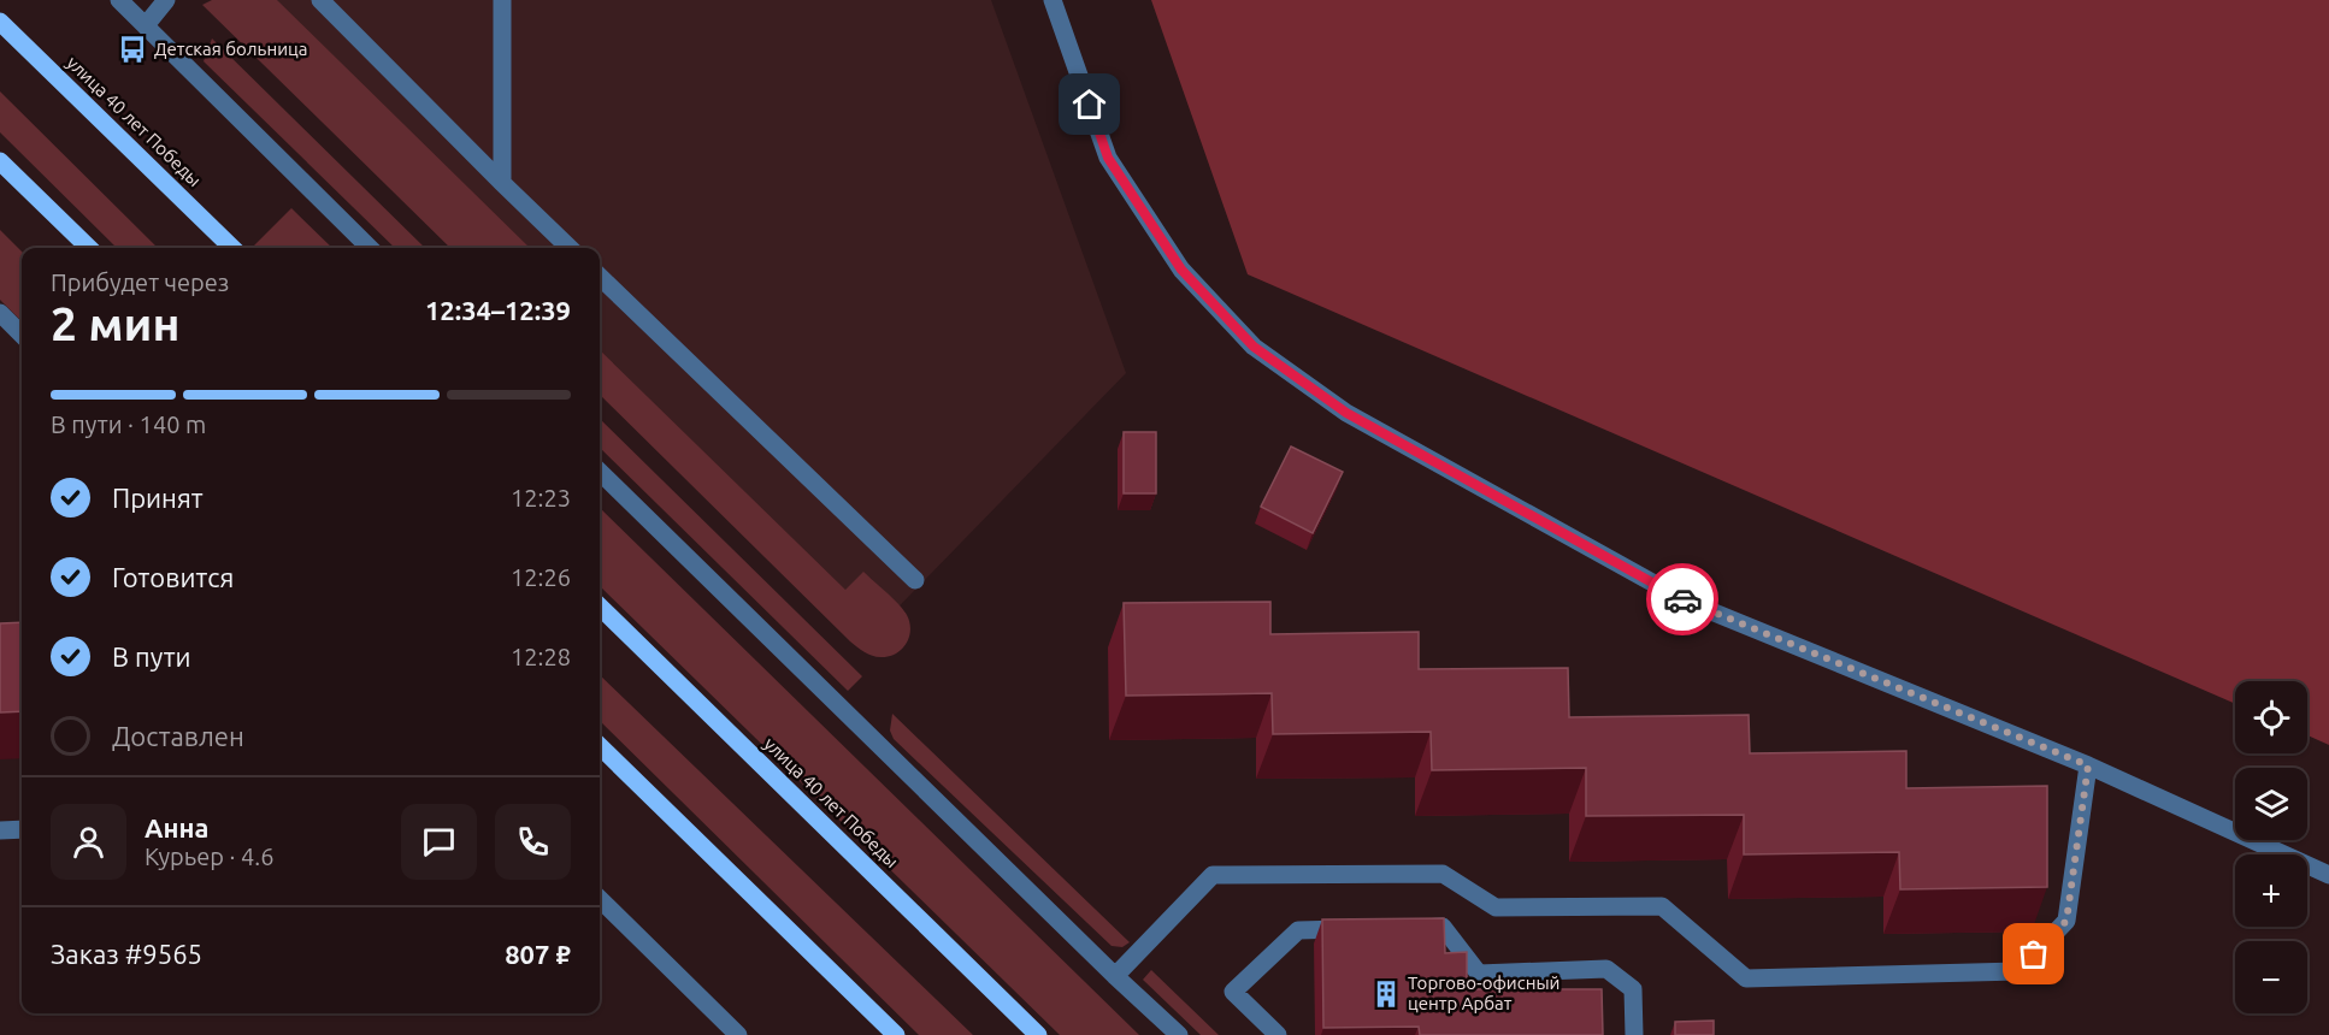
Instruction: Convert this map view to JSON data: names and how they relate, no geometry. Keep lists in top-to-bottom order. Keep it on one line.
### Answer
{"streets":{"main road":["улица 40 лет Победы"]},"places":{"bus stop":["Детская больница"],"building":["Торгово-офисный центр Арбат"]},"page":{"heading":["2 мин","Прибудет через","12:34–12:39"],"panel":["Анна","Курьер · 4.6","Заказ #9565","807 ₽"],"bar":"В пути · 140 m","list":[["Принят","12:23"],["Готовится","12:26"],["В пути","12:28"],"Доставлен"],"map_buttons":["+","−"]}}
